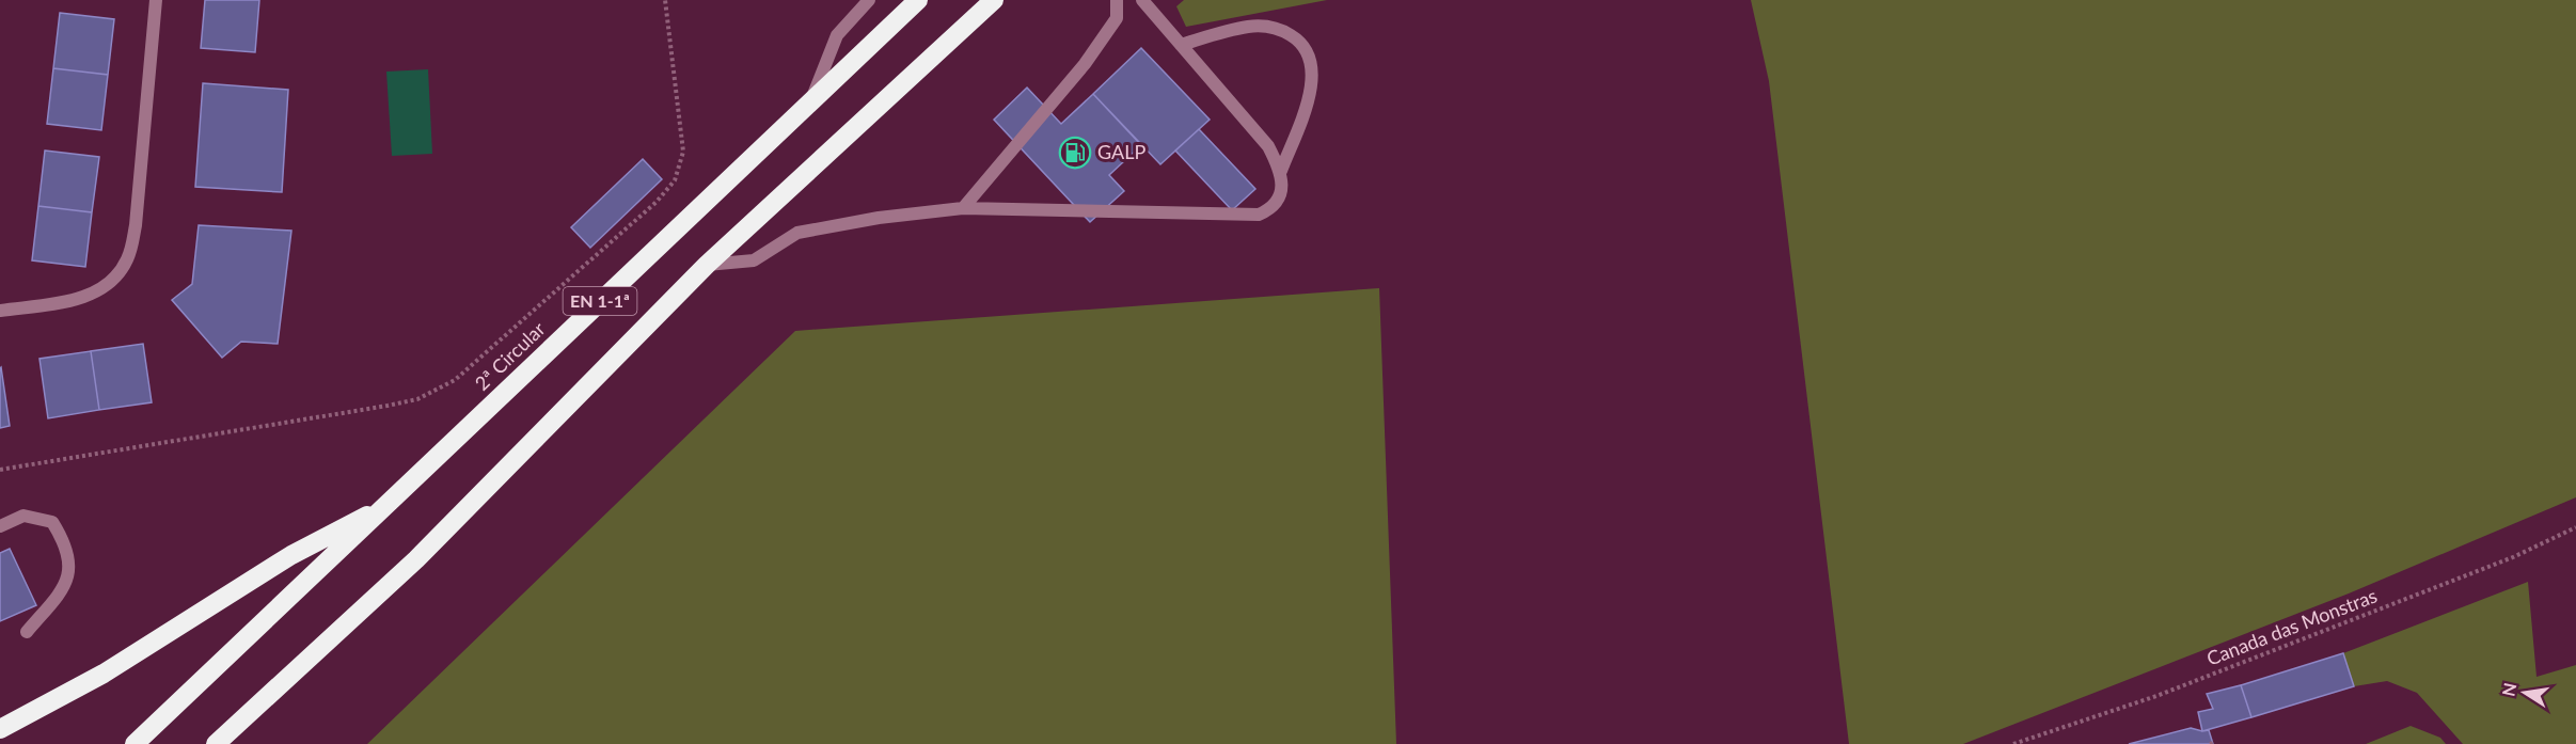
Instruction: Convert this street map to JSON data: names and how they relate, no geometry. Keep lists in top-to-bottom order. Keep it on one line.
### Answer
{"streets":{"highway":["EN 1-1ª","2ª Circular"],"path":["Canada das Monstras"]},"places":{"fuel station":["GALP"]},"north":"left"}
